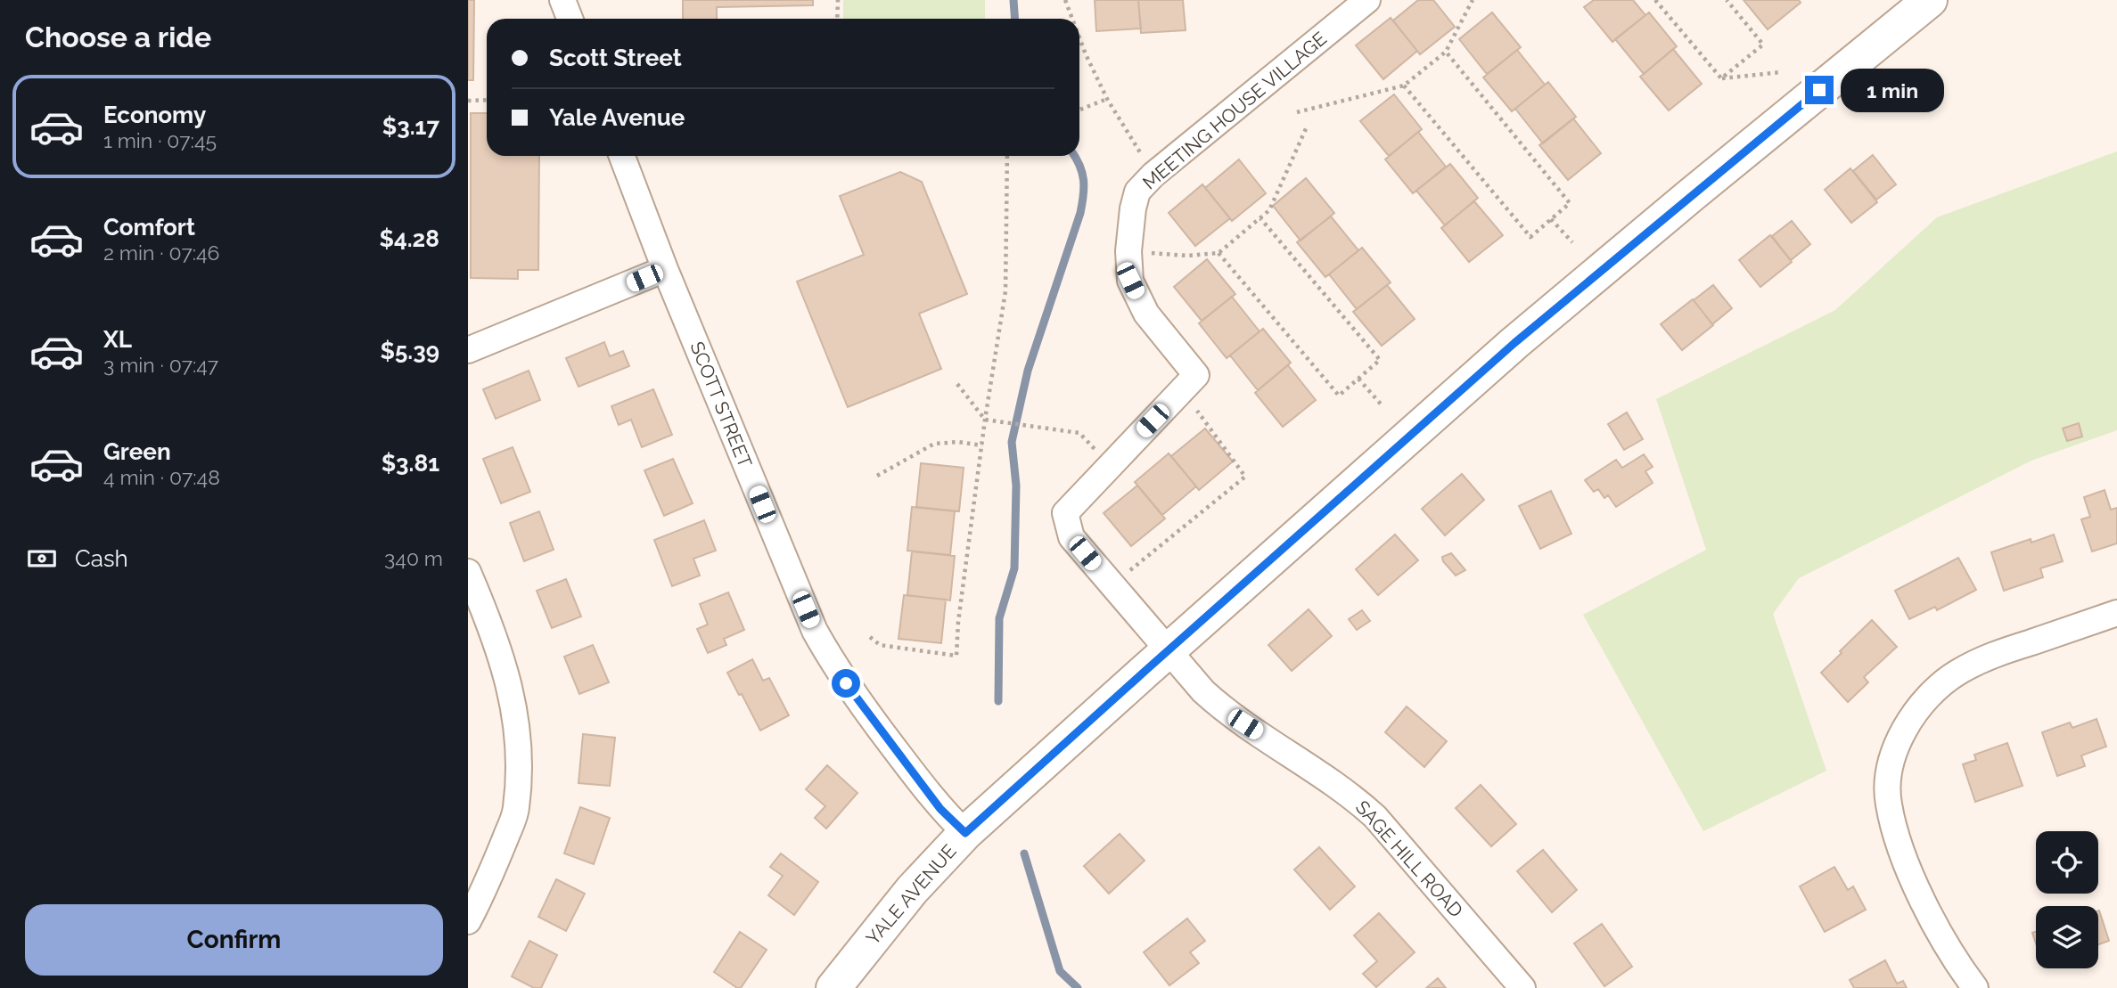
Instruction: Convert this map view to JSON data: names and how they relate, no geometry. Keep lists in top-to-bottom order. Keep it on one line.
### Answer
{"streets":{"main road":["YALE AVENUE"],"street":["MEETING HOUSE VILLAGE","SCOTT STREET","SAGE HILL ROAD"]},"crossings":[["MEETING HOUSE VILLAGE","SAGE HILL ROAD"],["MEETING HOUSE VILLAGE","YALE AVENUE"],["SCOTT STREET","YALE AVENUE"],["SAGE HILL ROAD","YALE AVENUE"]],"page":{"heading":"Choose a ride","banner":["Scott Street","Yale Avenue"],"bubble":"1 min","list":[{"name":"Economy","note":"1 min · 07:45","value":"$3.17"},{"name":"Comfort","note":"2 min · 07:46","value":"$4.28"},{"name":"XL","note":"3 min · 07:47","value":"$5.39"},{"name":"Green","note":"4 min · 07:48","value":"$3.81"}],"pay":["Cash","340 m"],"buttons":"Confirm"}}
